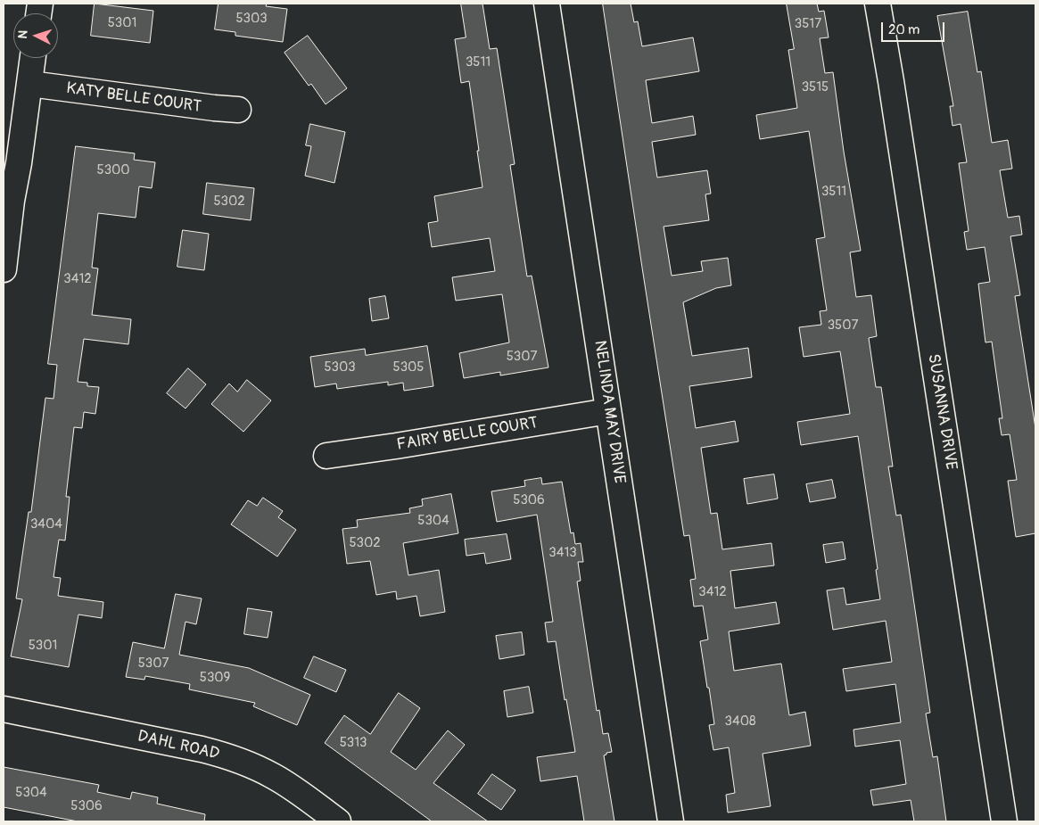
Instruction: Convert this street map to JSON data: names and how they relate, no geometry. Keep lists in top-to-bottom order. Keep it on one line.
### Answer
{"streets":{"street":["KATY BELLE COURT","NELINDA MAY DRIVE","SUSANNA DRIVE","FAIRY BELLE COURT","DAHL ROAD"]},"crossings":[["NELINDA MAY DRIVE","FAIRY BELLE COURT"]],"house_numbers":["5303","5301","3517","3511","3515","5300","3511","5302","3412","3507","5307","5303","5305","5306","5304","3404","5302","3413","3412","5301","5307","5309","3408","5313","5304","5306"],"scale_bar":"20 m","north":"left"}
